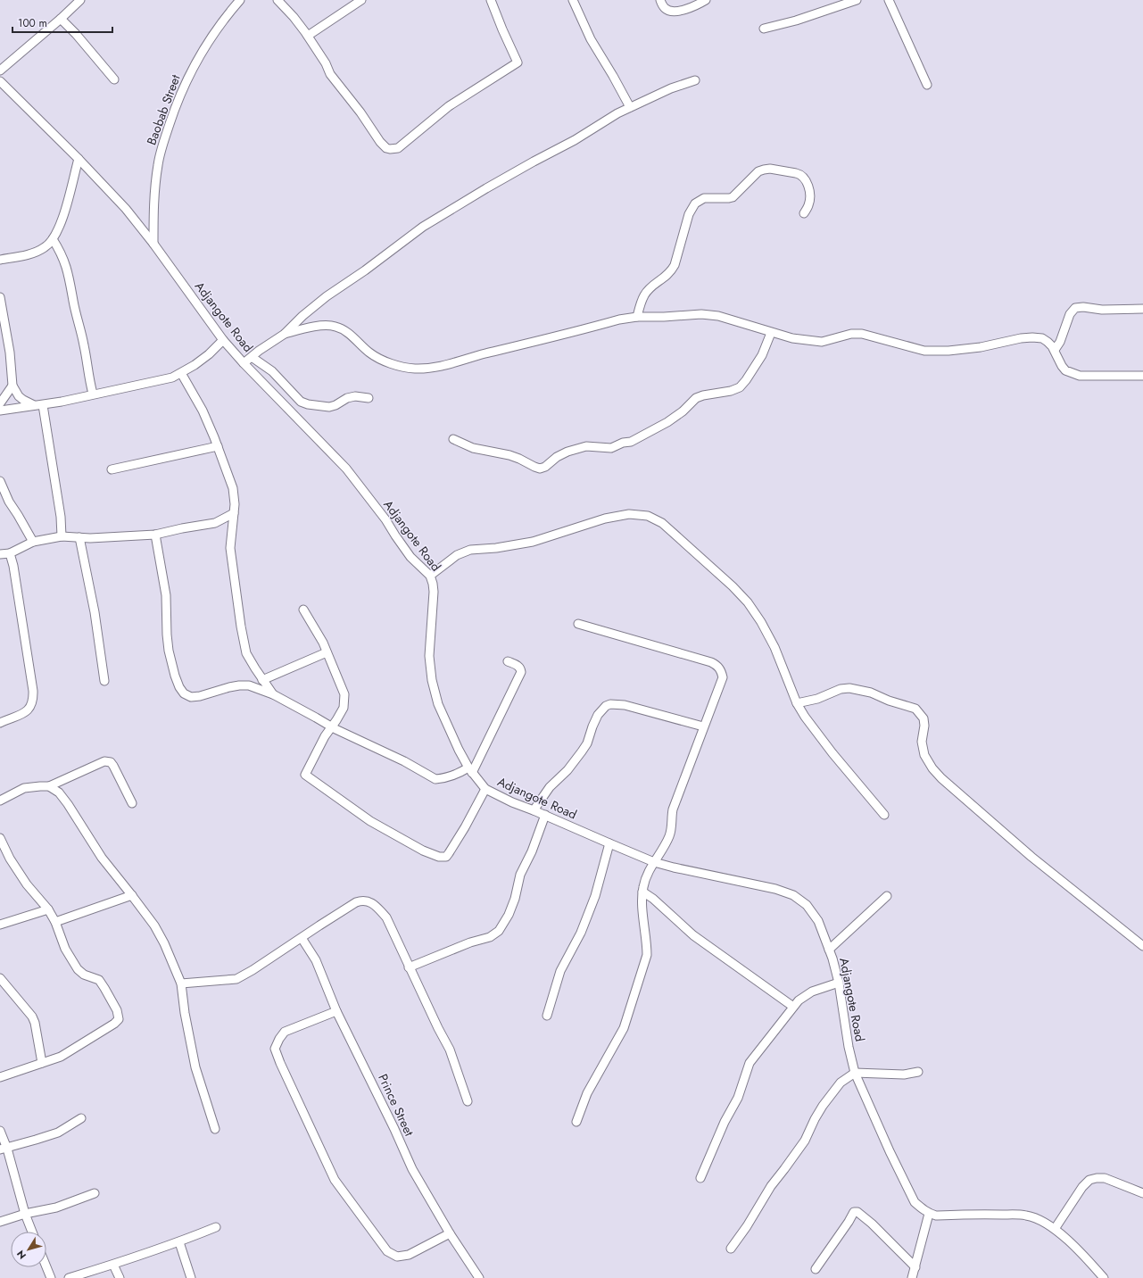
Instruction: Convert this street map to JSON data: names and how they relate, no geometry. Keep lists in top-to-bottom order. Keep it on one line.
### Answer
{"streets":{"street":["Baobab Street","Adjangote Road","Prince Street"]},"crossings":[["Baobab Street","Adjangote Road"]],"scale_bar":"100 m","north":"bottom left"}
